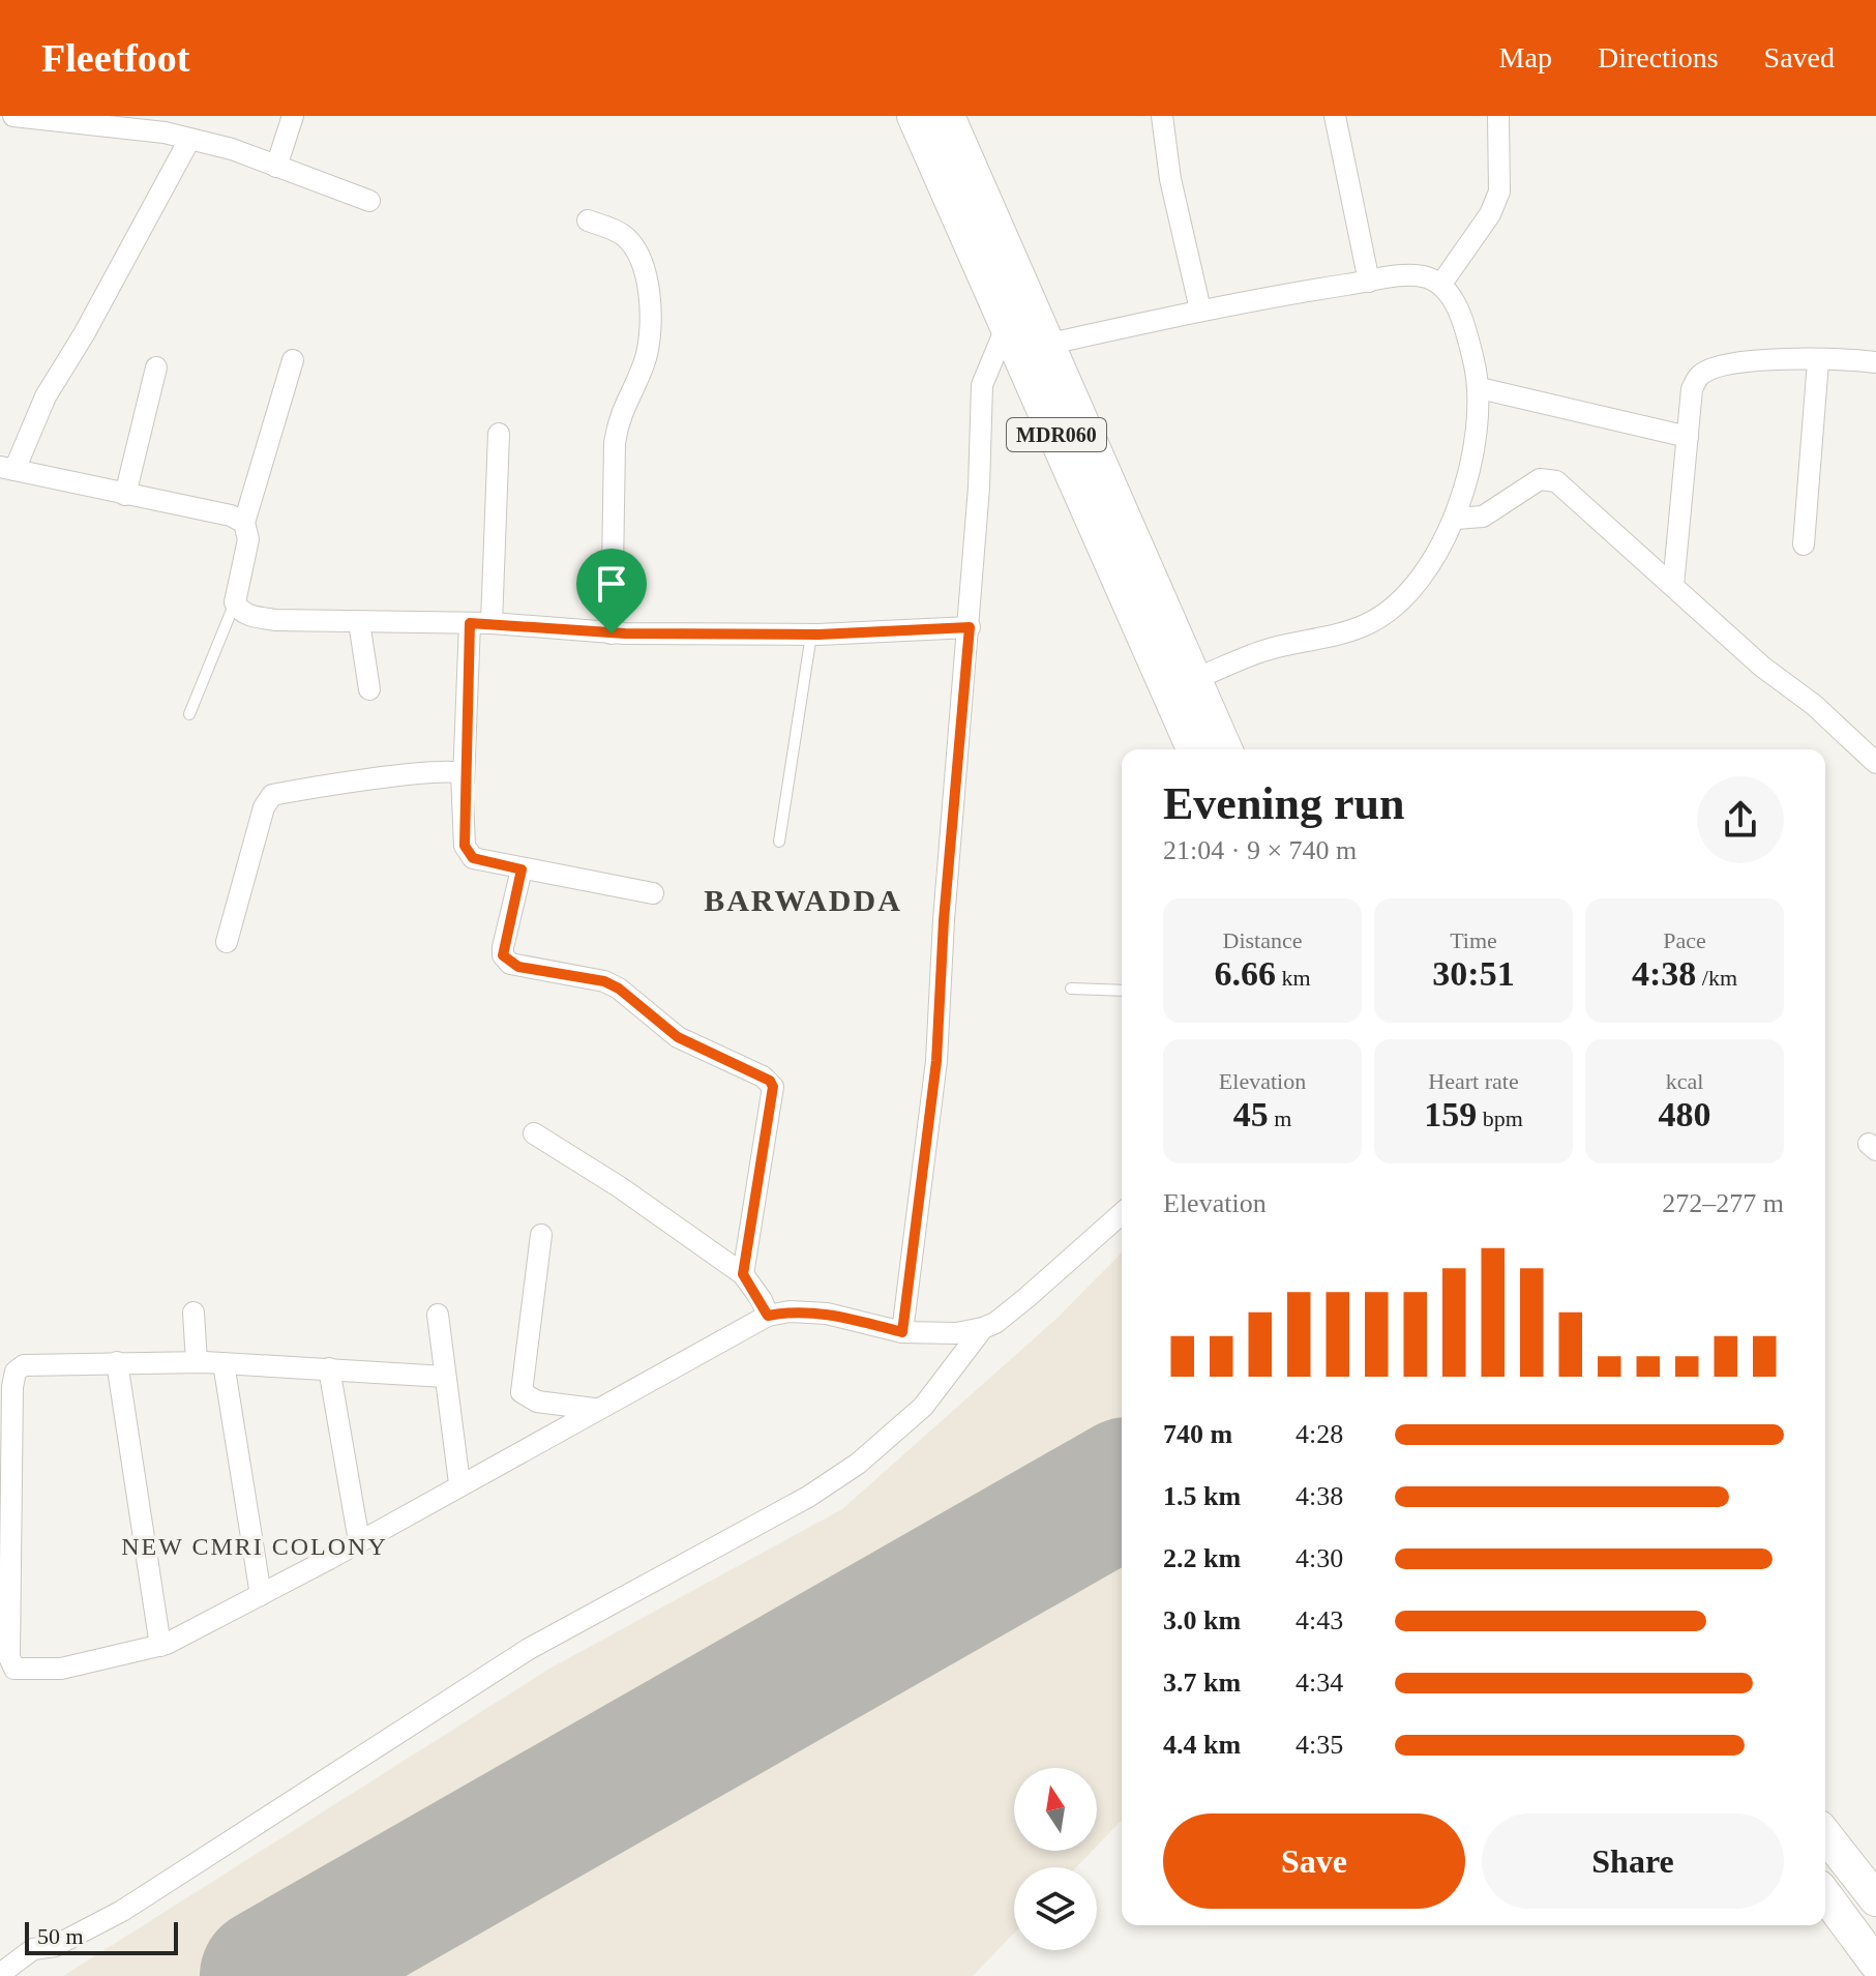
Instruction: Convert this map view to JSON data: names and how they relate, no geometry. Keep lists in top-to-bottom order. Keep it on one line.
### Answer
{"streets":{"main road":["MDR060"]},"districts":["BARWADDA","NEW CMRI COLONY"],"scale_bar":"50 m","north":"top","page":{"header":"Fleetfoot","nav":["Map","Directions","Saved"],"heading":["Evening run","21:04 · 9 × 740 m"],"stats":[["Distance","6.66 km"],["Time","30:51"],["Pace","4:38 /km"],["Elevation","45 m"],["Heart rate","159 bpm"],["kcal","480"]],"chart":["Elevation","272–277 m"],"list":[{"name":"740 m","note":"4:28"},{"name":"1.5 km","note":"4:38"},{"name":"2.2 km","note":"4:30"},{"name":"3.0 km","note":"4:43"},{"name":"3.7 km","note":"4:34"},{"name":"4.4 km","note":"4:35"}],"buttons":["Save","Share"],"scale":"50 m"}}
